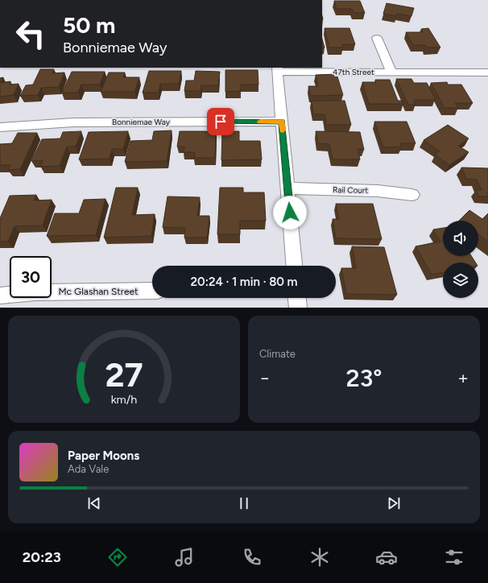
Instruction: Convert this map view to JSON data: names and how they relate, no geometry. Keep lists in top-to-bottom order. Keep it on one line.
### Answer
{"streets":{"street":["47th Street","Bonniemae Way","Rail Court","Mc Glashan Street"]},"page":{"turn":["50 m","Bonniemae Way"],"limit":"30","trip":"20:24 · 1 min · 80 m","tile":"Climate","heat":["−","23°","+"],"song":["Paper Moons","Ada Vale"],"tabs":"20:23","gauge":["27","km/h"]}}
